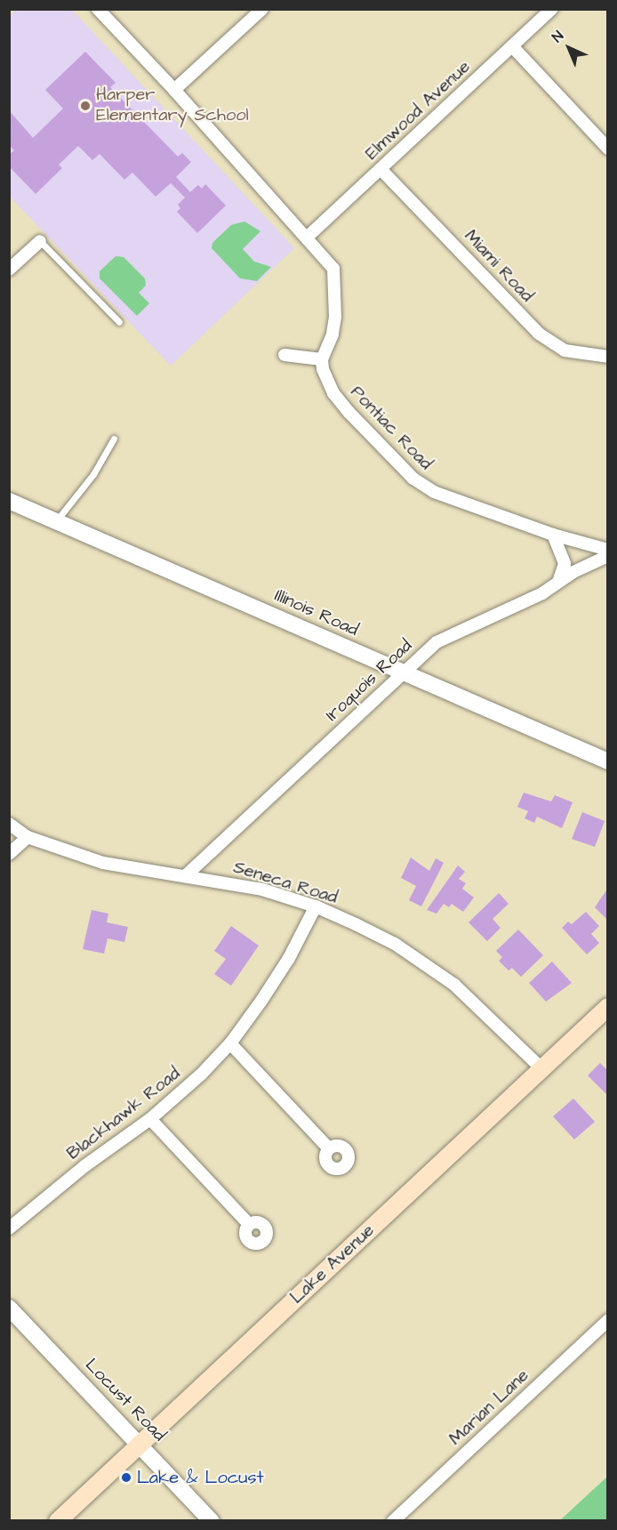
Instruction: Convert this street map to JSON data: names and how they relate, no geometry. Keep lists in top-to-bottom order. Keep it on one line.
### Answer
{"streets":{"main road":["Lake Avenue"],"street":["Elmwood Avenue","Miami Road","Pontiac Road","Illinois Road","Iroquois Road","Seneca Road","Blackhawk Road","Locust Road","Marian Lane"]},"crossings":[["Elmwood Avenue","Miami Road"],["Illinois Road","Iroquois Road"],["Iroquois Road","Seneca Road"],["Seneca Road","Blackhawk Road"],["Seneca Road","Lake Avenue"],["Lake Avenue","Locust Road"]],"places":["Harper Elementary School","Lake & Locust"],"north":"top left"}
